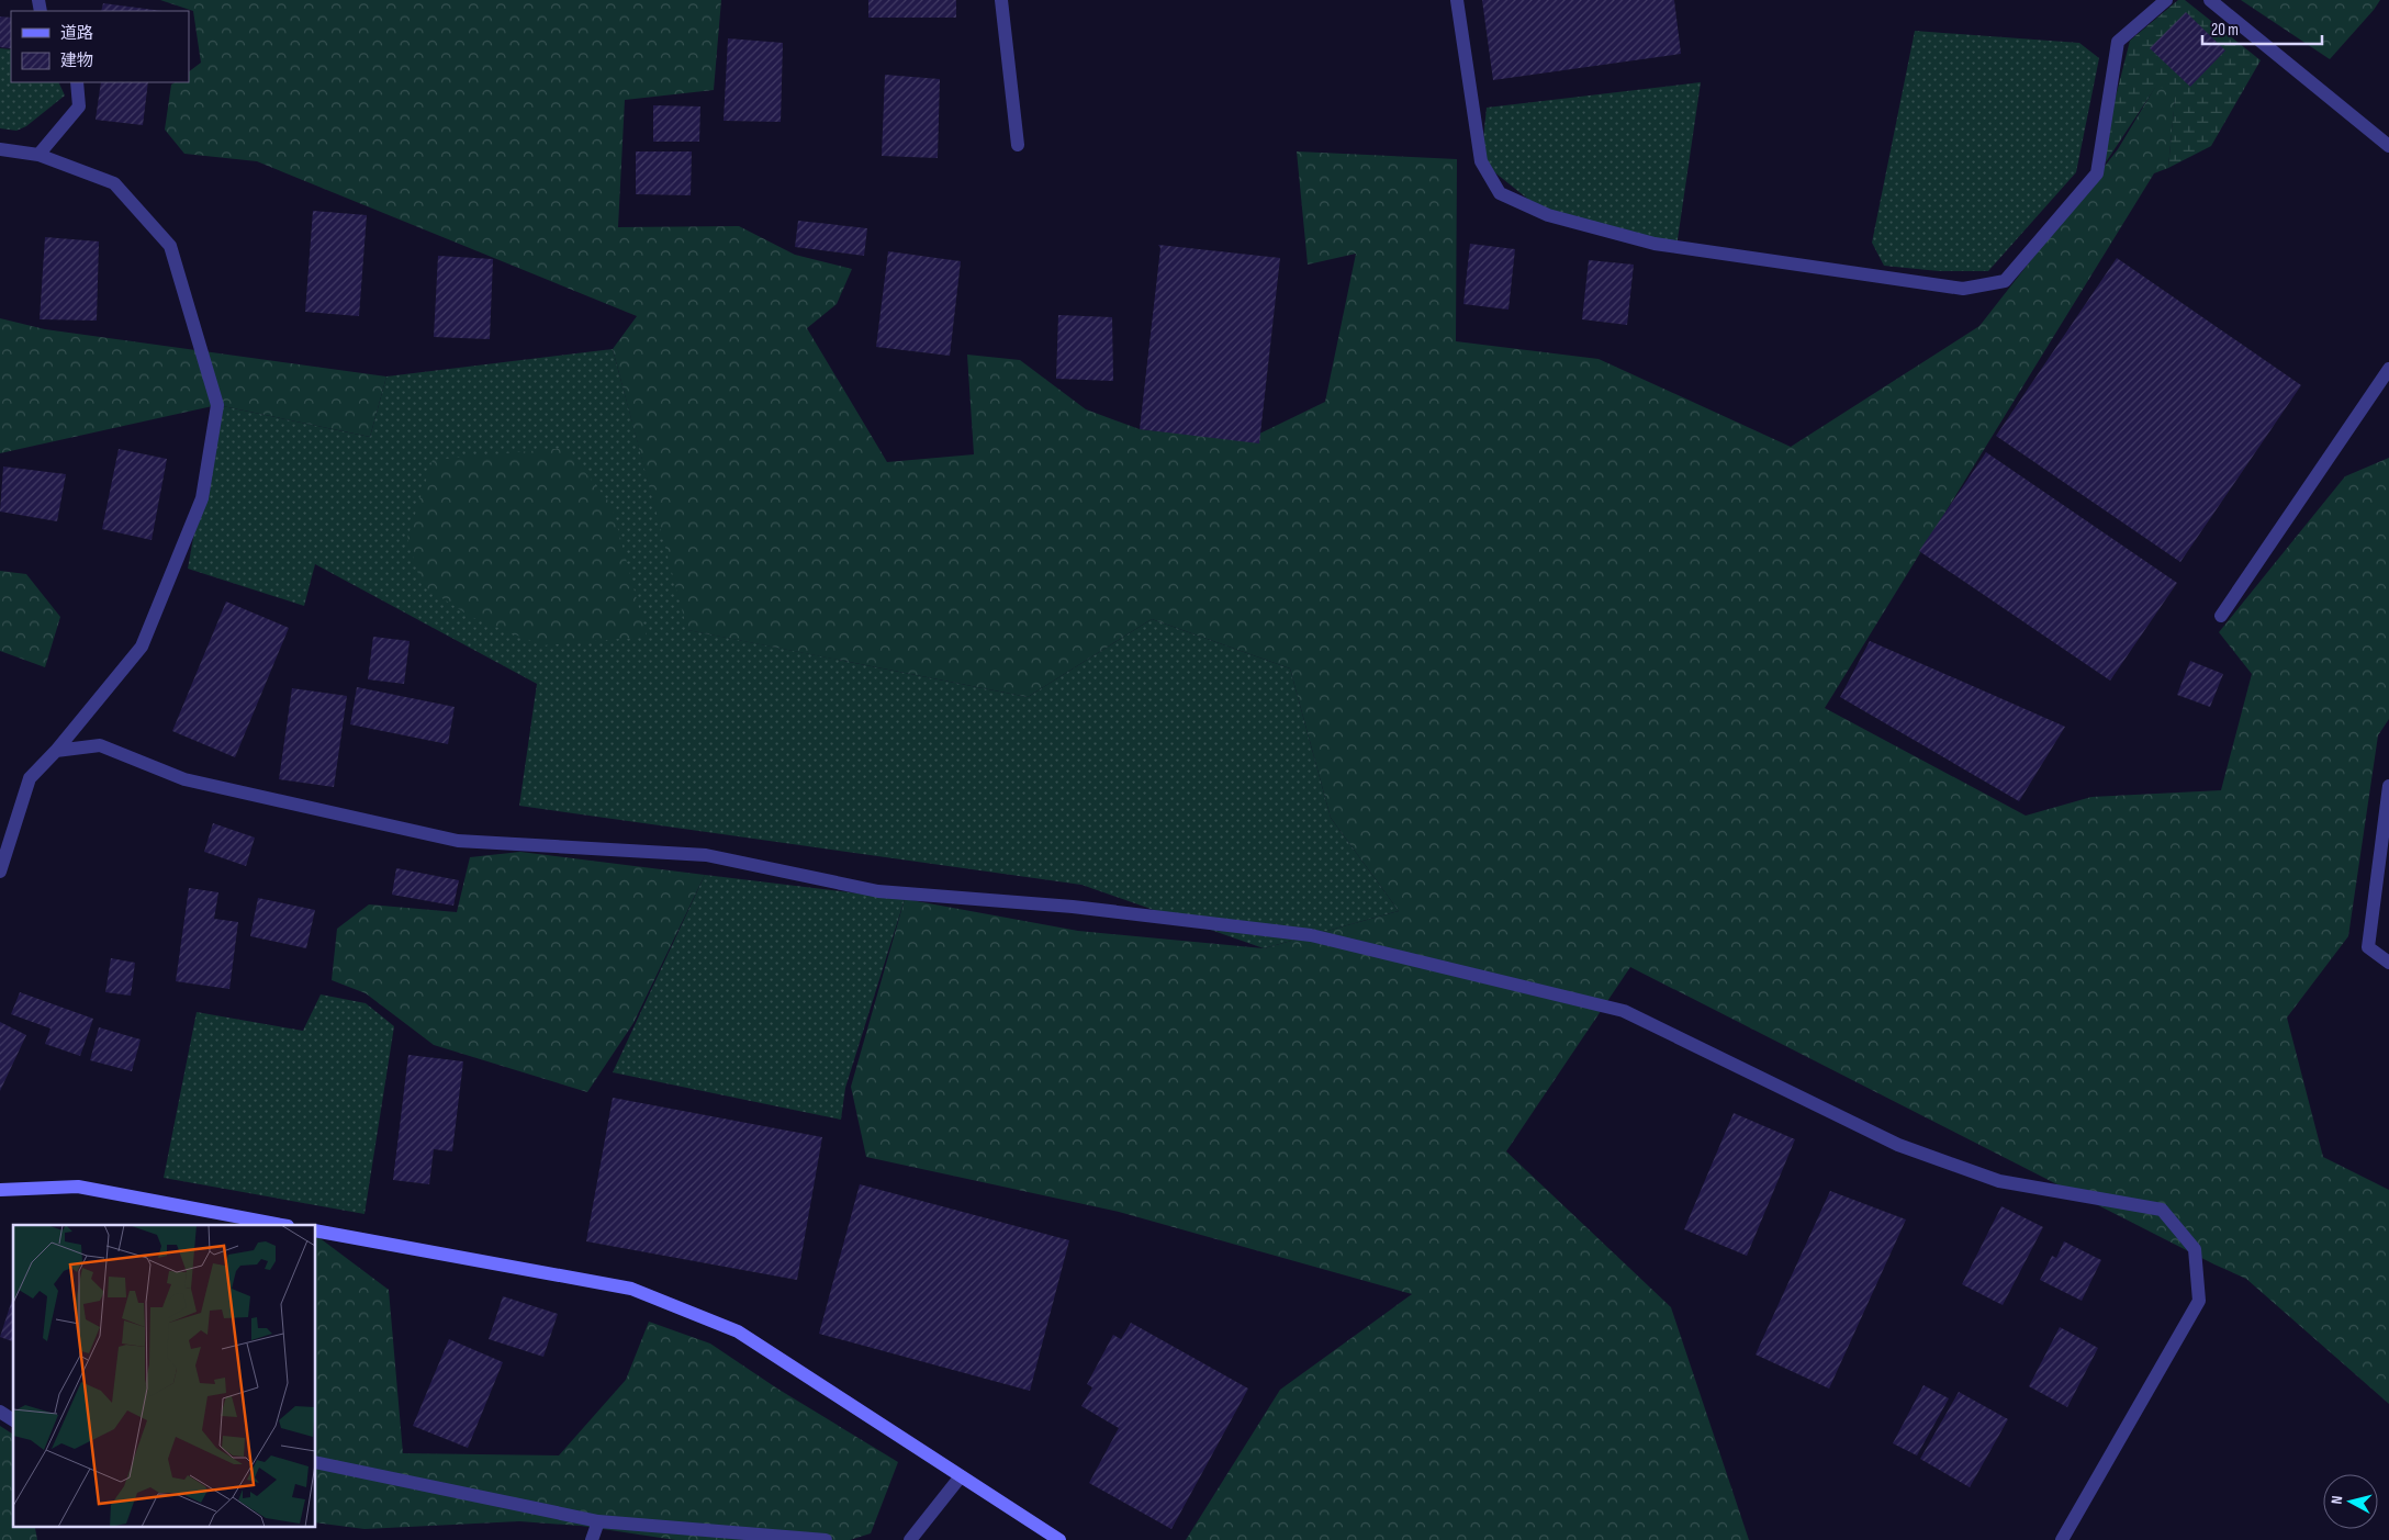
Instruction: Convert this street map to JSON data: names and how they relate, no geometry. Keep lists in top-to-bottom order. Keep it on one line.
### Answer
{"legend":["道路","建物"],"scale_bar":"20 m","north":"left"}
